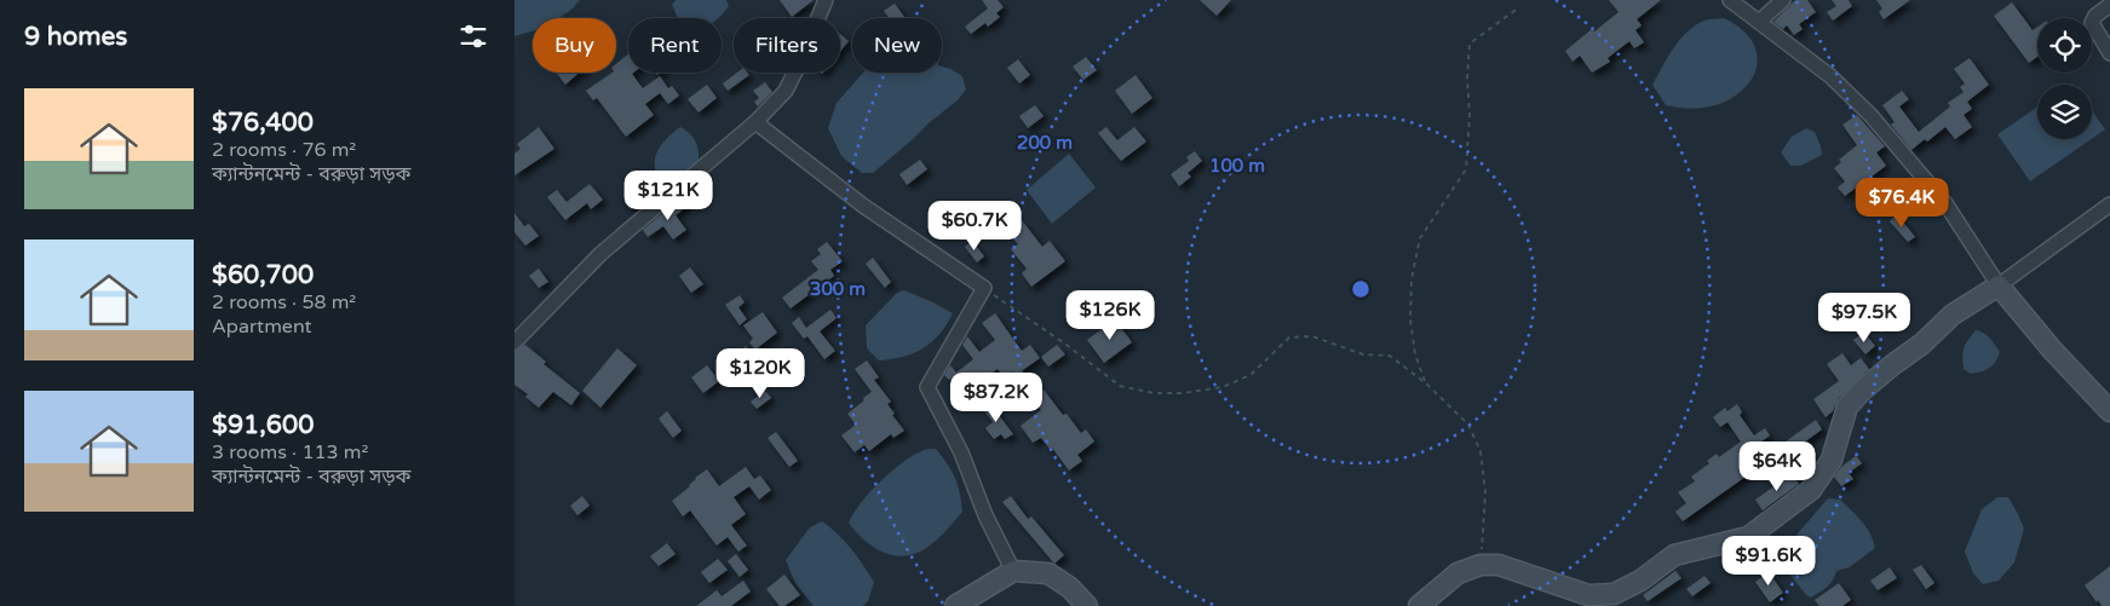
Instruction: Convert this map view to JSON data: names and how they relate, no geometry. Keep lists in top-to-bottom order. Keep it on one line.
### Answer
{"page":{"heading":"9 homes","chip":["Buy","Rent","Filters","New"],"list":[{"name":"$76,400","note":"2 rooms · 76 m² · ক্যান্টনমেন্ট - বরুড়া সড়ক"},{"name":"$60,700","note":"2 rooms · 58 m² · Apartment"},{"name":"$91,600","note":"3 rooms · 113 m² · ক্যান্টনমেন্ট - বরুড়া সড়ক"}],"price":["$121K","$76.4K","$60.7K","$126K","$97.5K","$120K","$87.2K","$64K","$91.6K"]},"rings":["200 m","100 m","300 m"]}
